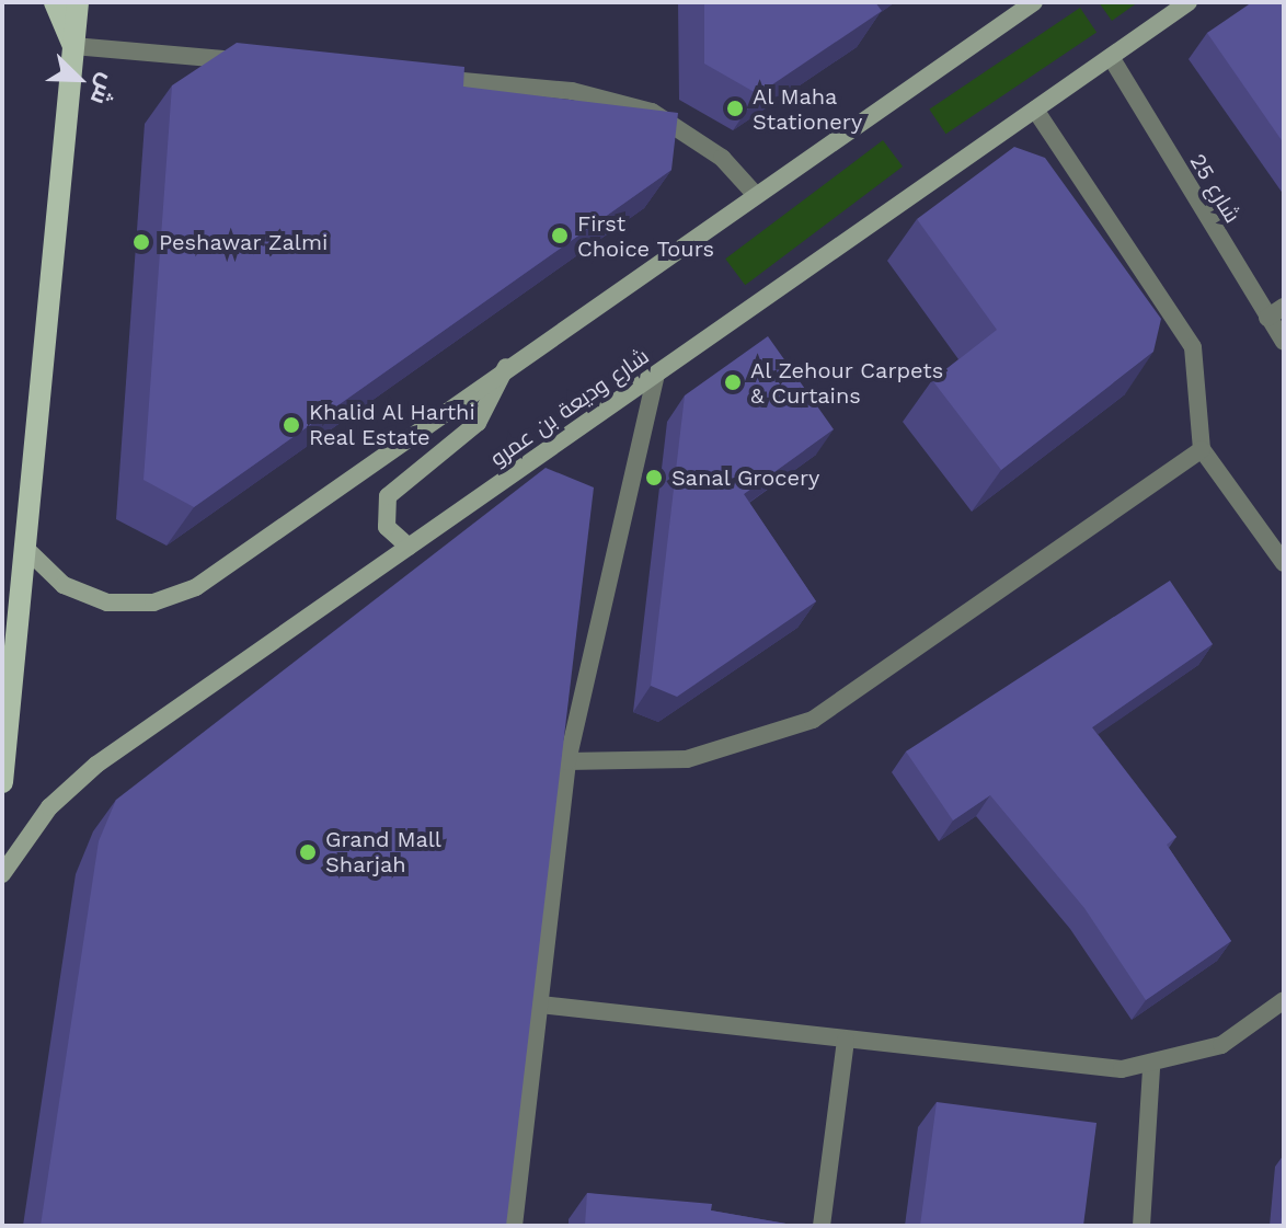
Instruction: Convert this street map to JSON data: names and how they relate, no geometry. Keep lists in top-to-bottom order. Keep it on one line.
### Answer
{"streets":{"street":["شارع 25","شارع وديعة بن عمرو"]},"crossings":[["شارع 25","شارع وديعة بن عمرو"]],"places":["Al Maha Stationery","First Choice Tours","Peshawar Zalmi","Al Zehour Carpets & Curtains","Khalid Al Harthi Real Estate","Sanal Grocery","Grand Mall Sharjah"],"north":"bottom right"}
